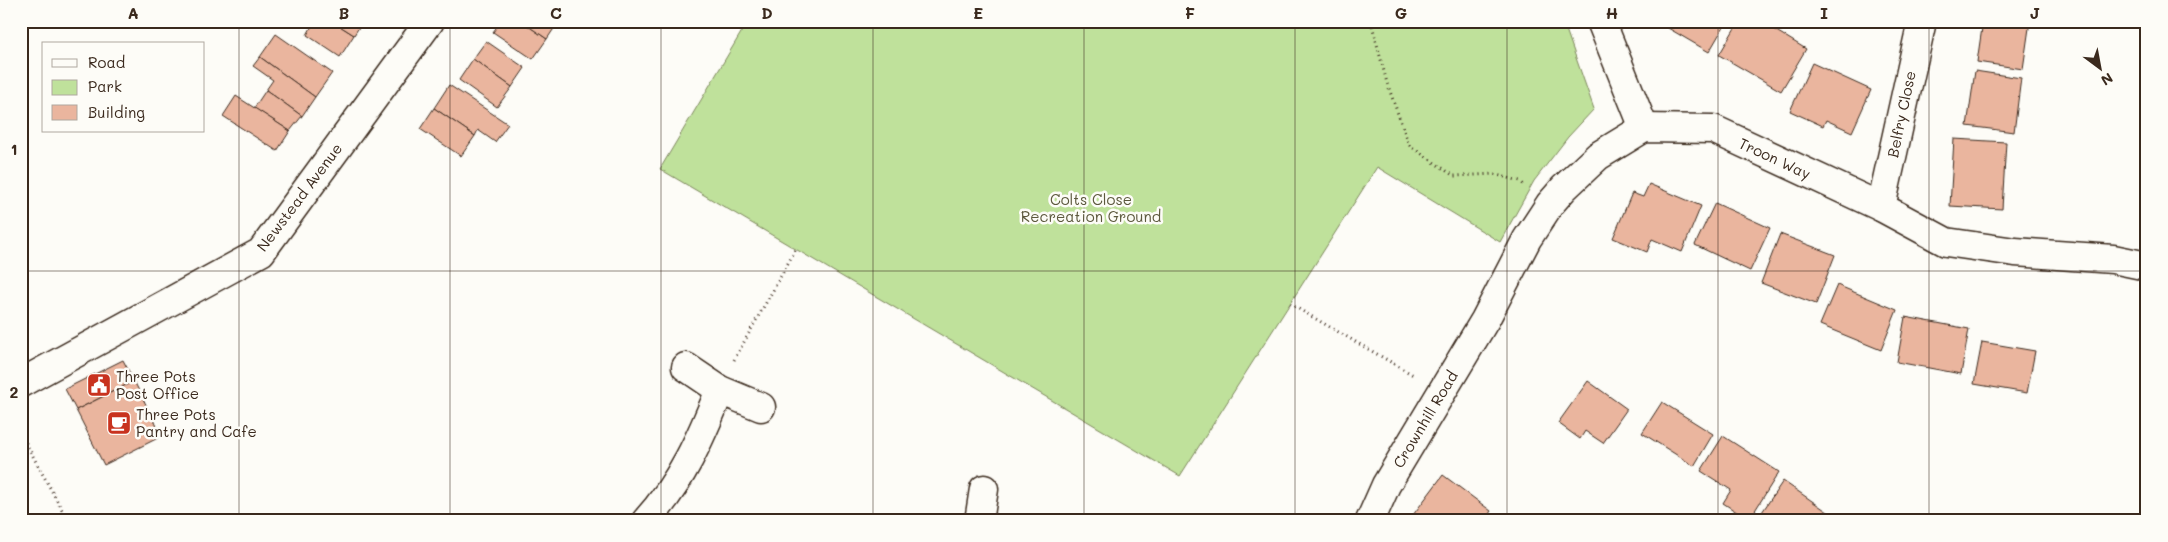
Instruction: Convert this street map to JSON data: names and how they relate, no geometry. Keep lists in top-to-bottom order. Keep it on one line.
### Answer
{"streets":{"street":["Belfry Close","Troon Way","Newstead Avenue","Crownhill Road"]},"crossings":[["Belfry Close","Troon Way"]],"parks":["Colts Close Recreation Ground"],"places":{"public building":["Three Pots Post Office"],"cafe":["Three Pots Pantry and Cafe"]},"legend":["Road","Park","Building"],"north":"bottom right","grid":{"columns":["A","B","C","D","E","F","G","H","I","J"],"rows":["1","2"]}}
